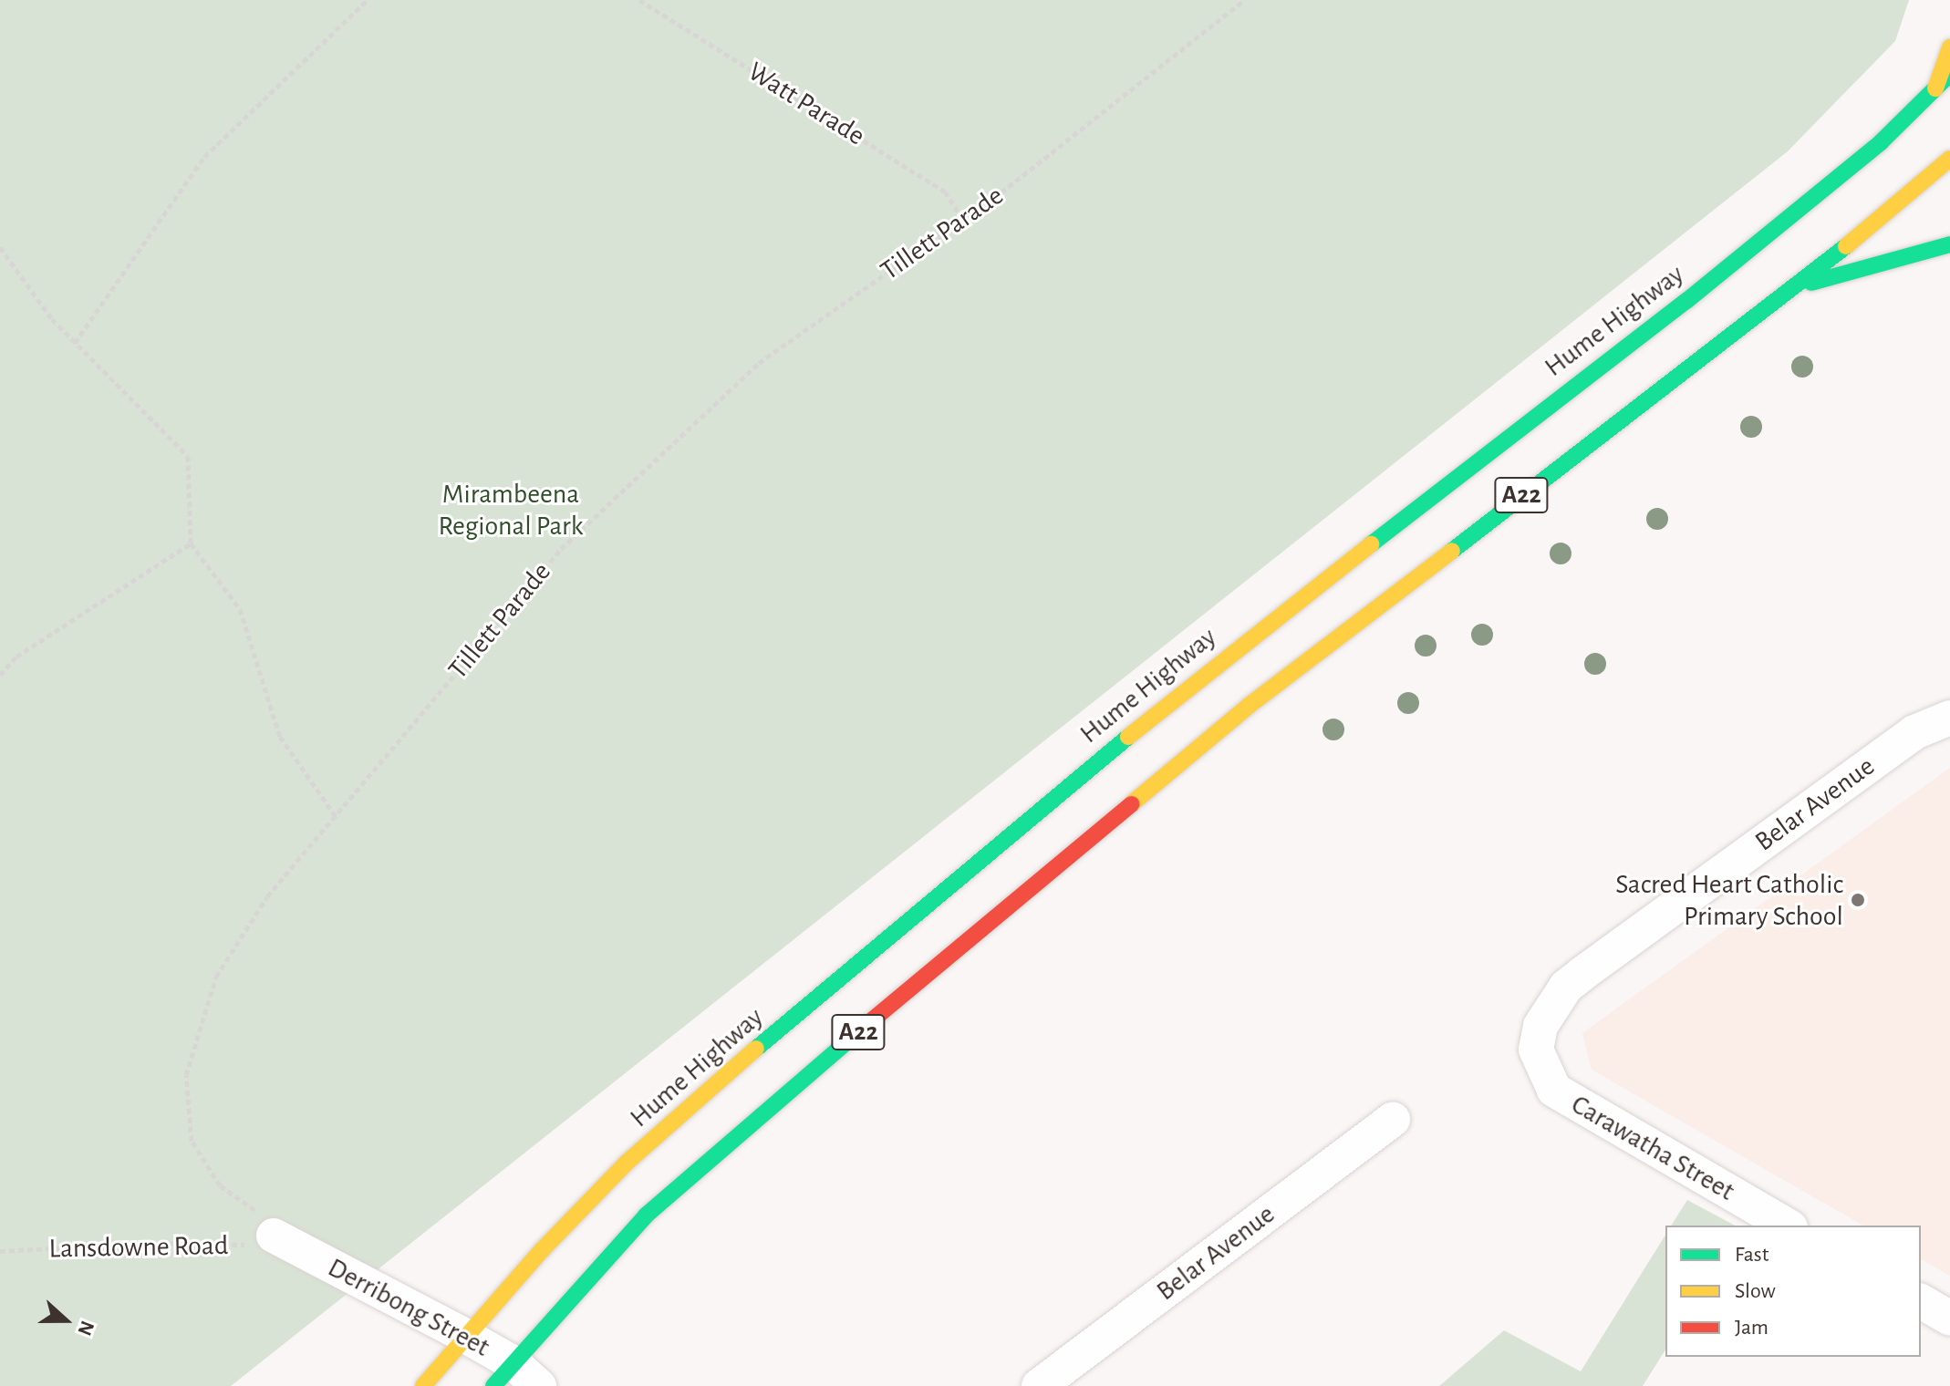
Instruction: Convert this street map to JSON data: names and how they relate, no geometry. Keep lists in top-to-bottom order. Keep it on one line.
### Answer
{"streets":{"main road":["Hume Highway","A22"],"street":["Belar Avenue","Carawatha Street","Derribong Street"],"path":["Watt Parade","Tillett Parade","Lansdowne Road"]},"crossings":[["Watt Parade","Tillett Parade"],["Tillett Parade","Lansdowne Road"],["Tillett Parade","Derribong Street"],["Hume Highway","Derribong Street"],["A22","Derribong Street"],["Belar Avenue","Carawatha Street"],["Lansdowne Road","Derribong Street"]],"parks":["Mirambeena Regional Park"],"places":["Sacred Heart Catholic Primary School"],"legend":["Fast","Slow","Jam"],"north":"right"}
